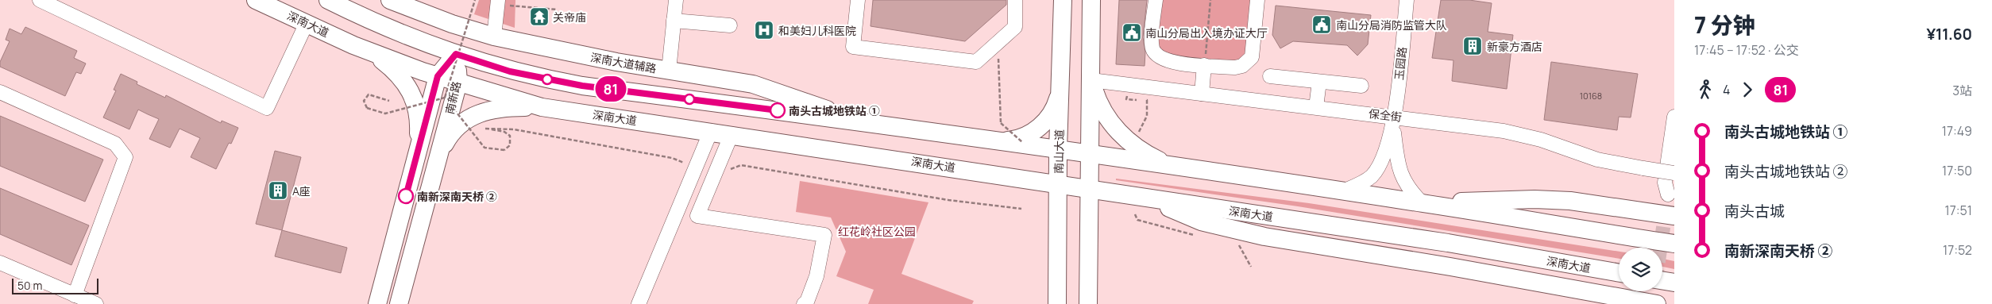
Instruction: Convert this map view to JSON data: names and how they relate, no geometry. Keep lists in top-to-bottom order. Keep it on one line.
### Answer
{"streets":{"main road":["深南大道","深南大道辅路","南新路","南山大道"],"street":["玉园路","保全街"]},"crossings":[["深南大道","南新路"],["深南大道","南山大道"],["玉园路","保全街"]],"parks":["红花岭社区公园"],"places":{"temple":["关帝庙"],"public building":["南山分局消防监管大队","南山分局出入境办证大厅"],"hospital":["和美妇儿科医院"],"building":["新豪方酒店","A座"],"other":["南头古城地铁站 ①","南新深南天桥 ②"]},"lines":["bus line 81"],"house_numbers":["10168"],"scale_bar":"50 m","page":{"on_map":"81","heading":["7 分钟","17:45 – 17:52 · 公交","¥11.60"],"legs":["4","81","3站"],"list":[{"name":"南头古城地铁站 ①","value":"17:49"},{"name":"南头古城地铁站 ②","value":"17:50"},{"name":"南头古城","value":"17:51"},{"name":"南新深南天桥 ②","value":"17:52"}],"scale":"50 m"}}
